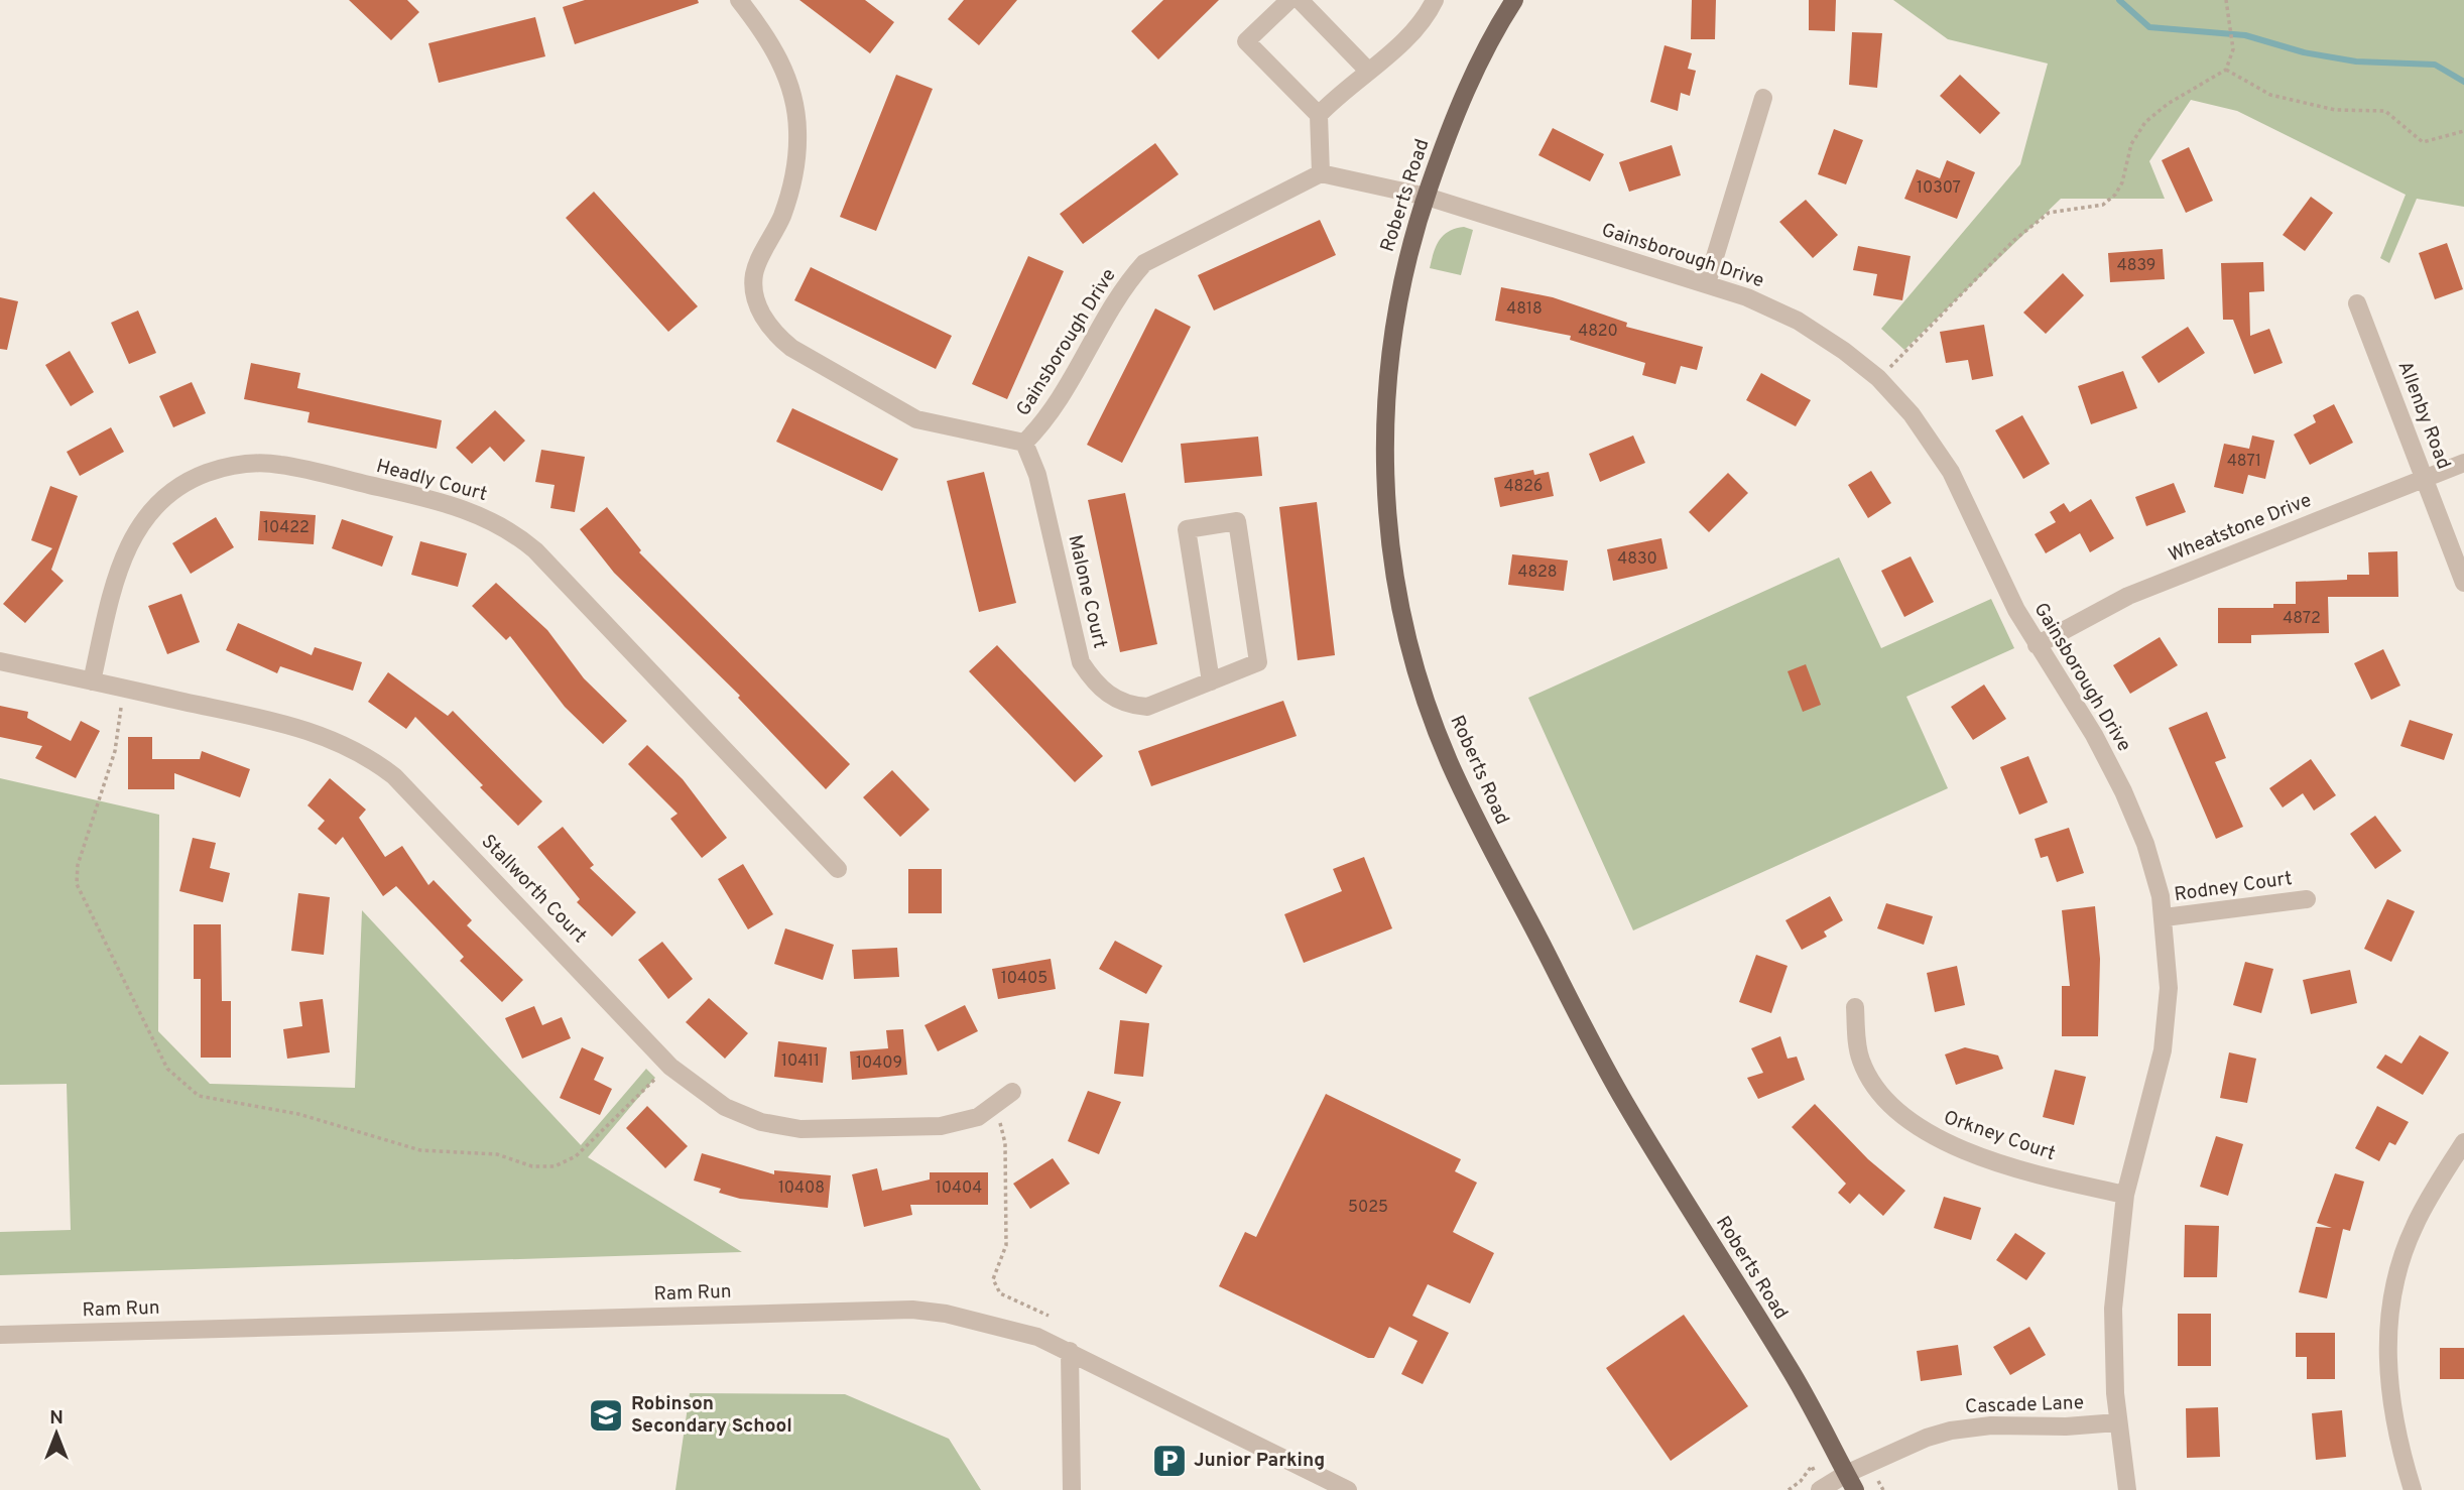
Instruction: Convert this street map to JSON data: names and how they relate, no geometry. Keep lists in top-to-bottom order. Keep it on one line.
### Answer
{"streets":{"main road":["Roberts Road"],"street":["Gainsborough Drive","Allenby Road","Headly Court","Wheatstone Drive","Malone Court","Rodney Court","Stallworth Court","Orkney Court","Ram Run","Cascade Lane"]},"crossings":[["Roberts Road","Gainsborough Drive"],["Roberts Road","Cascade Lane"],["Gainsborough Drive","Wheatstone Drive"],["Gainsborough Drive","Malone Court"],["Gainsborough Drive","Rodney Court"],["Gainsborough Drive","Orkney Court"],["Gainsborough Drive","Cascade Lane"],["Allenby Road","Wheatstone Drive"],["Headly Court","Stallworth Court"]],"places":{"school or university":["Robinson Secondary School"],"parking":["Junior Parking"]},"house_numbers":["10307","4839","4818","4820","4871","4826","10422","4830","4828","4872","10405","10411","10409","10408","10404","5025"],"north":"top"}
